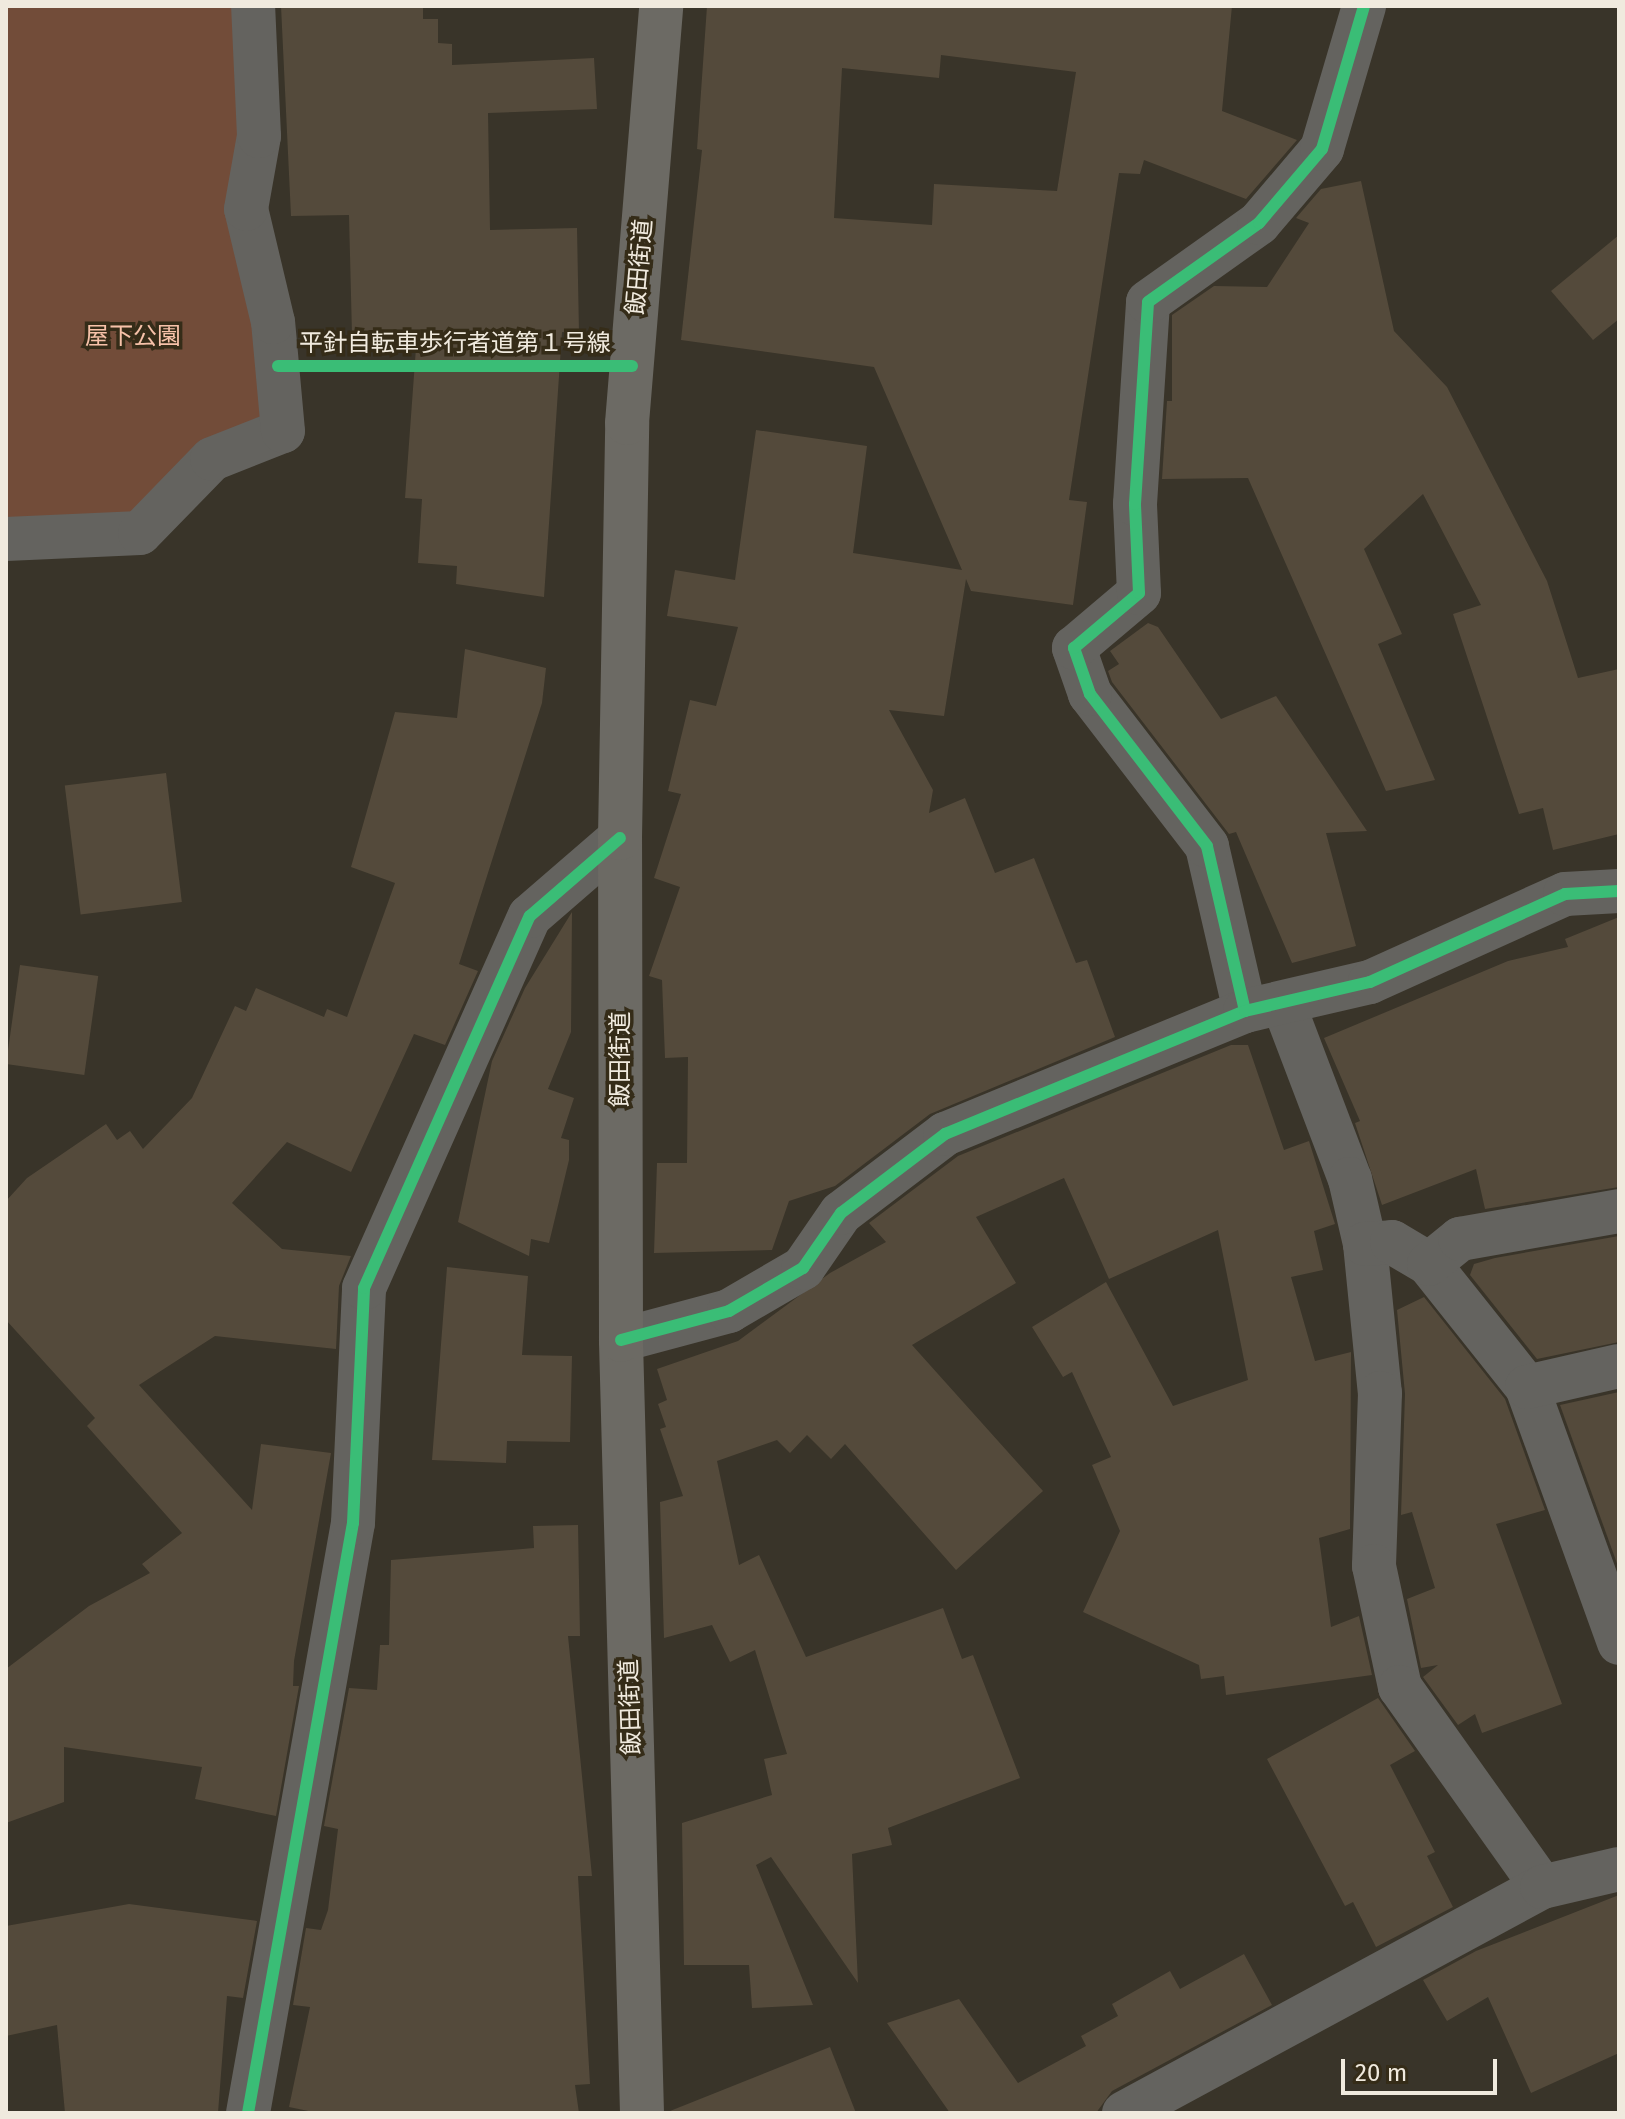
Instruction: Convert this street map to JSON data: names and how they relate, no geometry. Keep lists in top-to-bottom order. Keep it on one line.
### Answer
{"streets":{"main road":["飯田街道"],"cycle path":["平針自転車歩行者道第１号線"]},"crossings":[["飯田街道","平針自転車歩行者道第１号線"]],"parks":["屋下公園"],"scale_bar":"20 m"}
